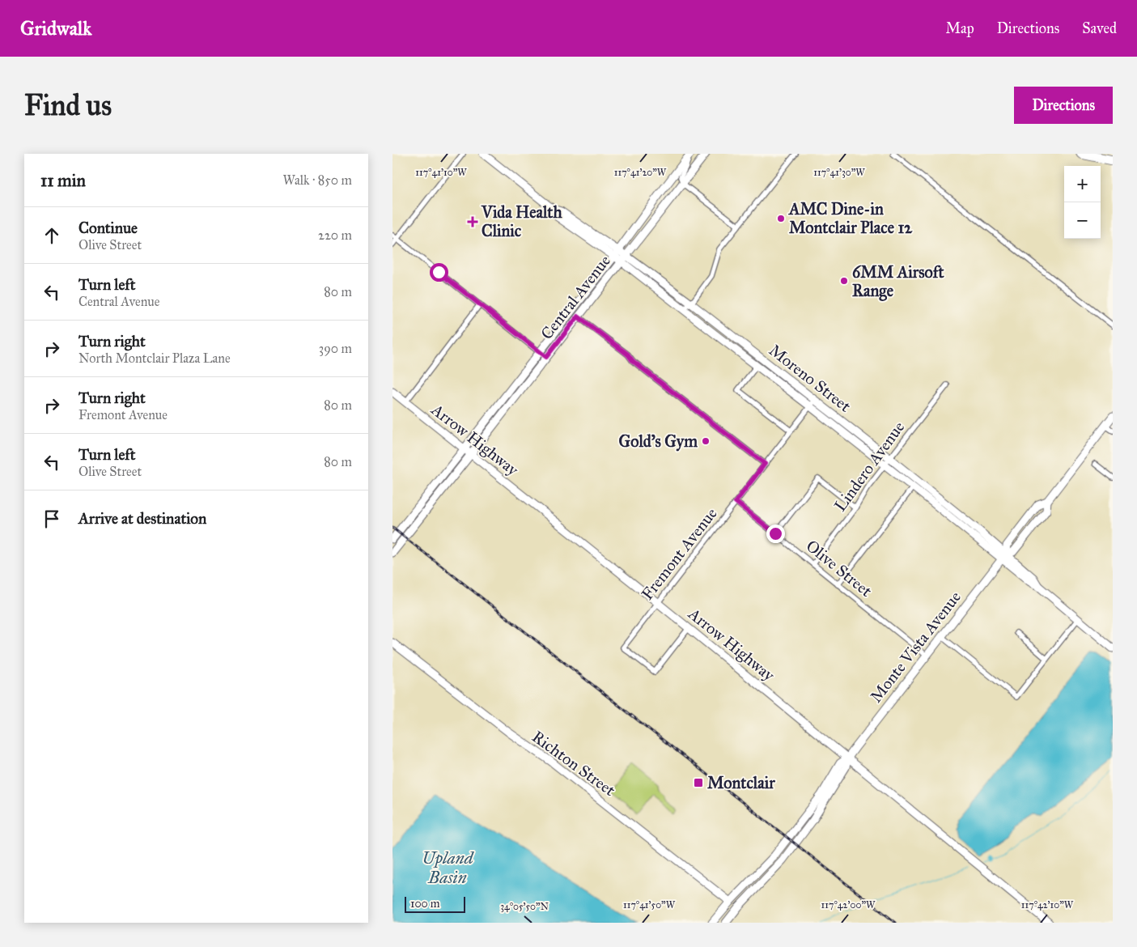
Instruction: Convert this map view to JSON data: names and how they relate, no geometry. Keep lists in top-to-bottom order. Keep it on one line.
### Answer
{"streets":{"main road":["Central Avenue","Moreno Street","Arrow Highway","Monte Vista Avenue","Richton Street"],"street":["Lindero Avenue","Fremont Avenue","Olive Street"]},"crossings":[["Central Avenue","Moreno Street"],["Central Avenue","Arrow Highway"],["Moreno Street","Lindero Avenue"],["Moreno Street","Fremont Avenue"],["Moreno Street","Monte Vista Avenue"],["Arrow Highway","Fremont Avenue"],["Arrow Highway","Monte Vista Avenue"],["Lindero Avenue","Olive Street"],["Fremont Avenue","Olive Street"],["Olive Street","Monte Vista Avenue"],["Monte Vista Avenue","Richton Street"]],"water":["Upland Basin"],"places":{"other":["AMC Dine-in Montclair Place 12","6MM Airsoft Range","Gold's Gym"],"health":["Vida Health Clinic"],"transit":["Montclair"]},"scale_bar":"100 m","page":{"header":"Gridwalk","nav":["Map","Directions","Saved"],"buttons":"Directions","title":"Find us","heading":["11 min","Walk · 850 m"],"map_buttons":["+","−"],"list":[["Continue","Olive Street","220 m"],["Turn left","Central Avenue","80 m"],["Turn right","North Montclair Plaza Lane","390 m"],["Turn right","Fremont Avenue","80 m"],["Turn left","Olive Street","80 m"],"Arrive at destination"],"scale":"100 m"},"coordinates":["117°41'10\"W","117°41'20\"W","117°41'30\"W","117°41'50\"W","117°42'00\"W","117°42'10\"W","34°05'50\"N"]}
